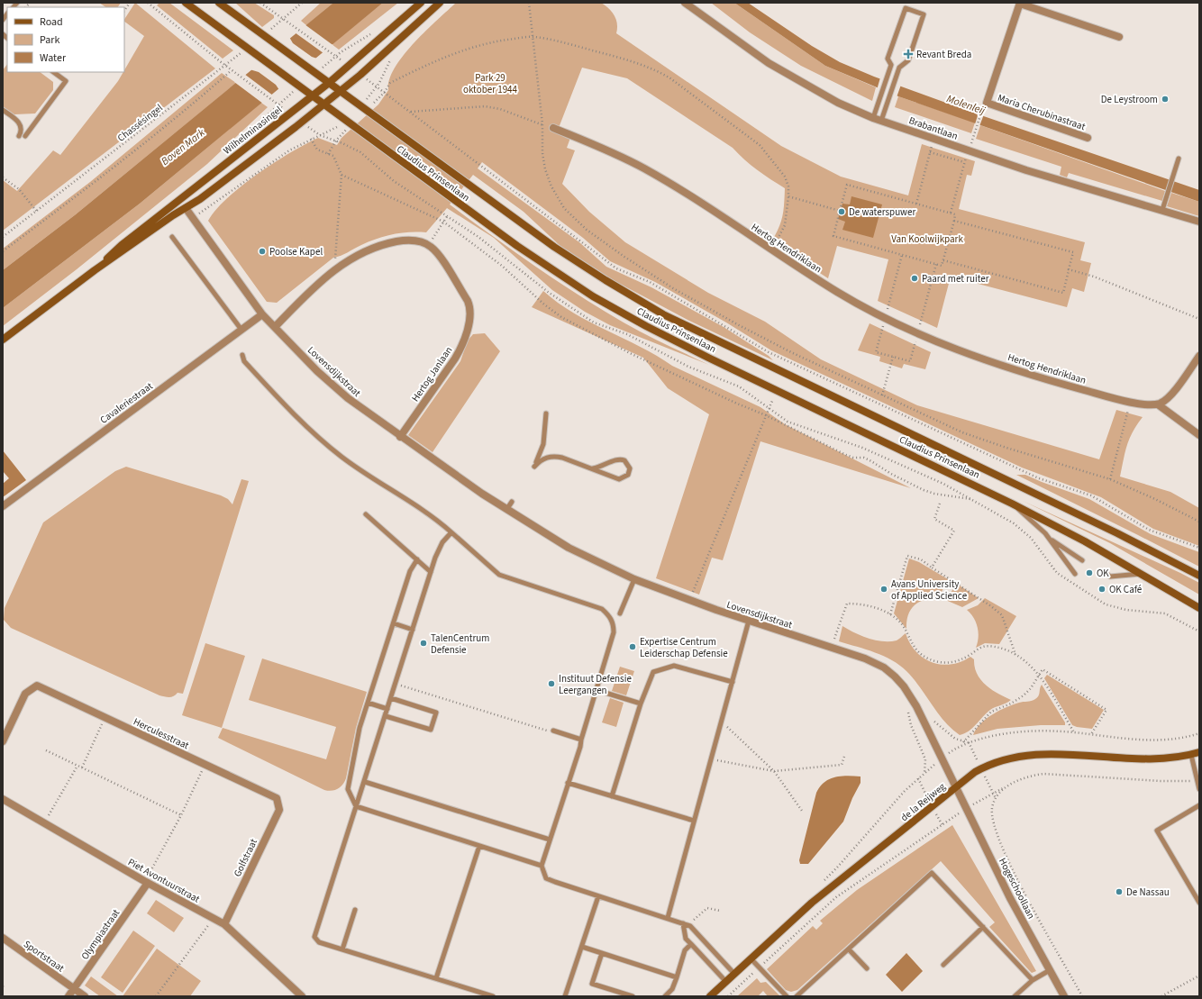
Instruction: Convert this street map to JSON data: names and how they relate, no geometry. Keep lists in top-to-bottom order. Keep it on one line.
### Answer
{"streets":{"main road":["Wilhelminasingel","Claudius Prinsenlaan","de la Reijweg"],"street":["Maria Cherubinastraat","Brabantlaan","Hertog Hendriklaan","Lovensdijkstraat","Hertog Janlaan","Cavaleriestraat","Herculesstraat","Golfstraat","Piet Avontuurstraat","Hogeschoollaan","Olympiastraat","Sportstraat"],"path":["Chassésingel"]},"crossings":[["Chassésingel","Claudius Prinsenlaan"],["Wilhelminasingel","Claudius Prinsenlaan"],["Wilhelminasingel","Lovensdijkstraat"],["Lovensdijkstraat","Hertog Janlaan"],["Lovensdijkstraat","Cavaleriestraat"],["Lovensdijkstraat","de la Reijweg"],["Lovensdijkstraat","Hogeschoollaan"],["Herculesstraat","Golfstraat"],["de la Reijweg","Hogeschoollaan"],["Golfstraat","Piet Avontuurstraat"],["Piet Avontuurstraat","Olympiastraat"],["Olympiastraat","Sportstraat"]],"water":["Molenleij","Boven Mark"],"parks":["Park 29 oktober 1944","Van Koolwijkpark"],"places":{"health":["Revant Breda"],"other":["De Leystroom","De waterspuwer","Poolse Kapel","Paard met ruiter","OK","Avans University of Applied Science","OK Café","TalenCentrum Defensie","Expertise Centrum Leiderschap Defensie","Instituut Defensie Leergangen","De Nassau"]},"legend":["Road","Park","Water"]}
